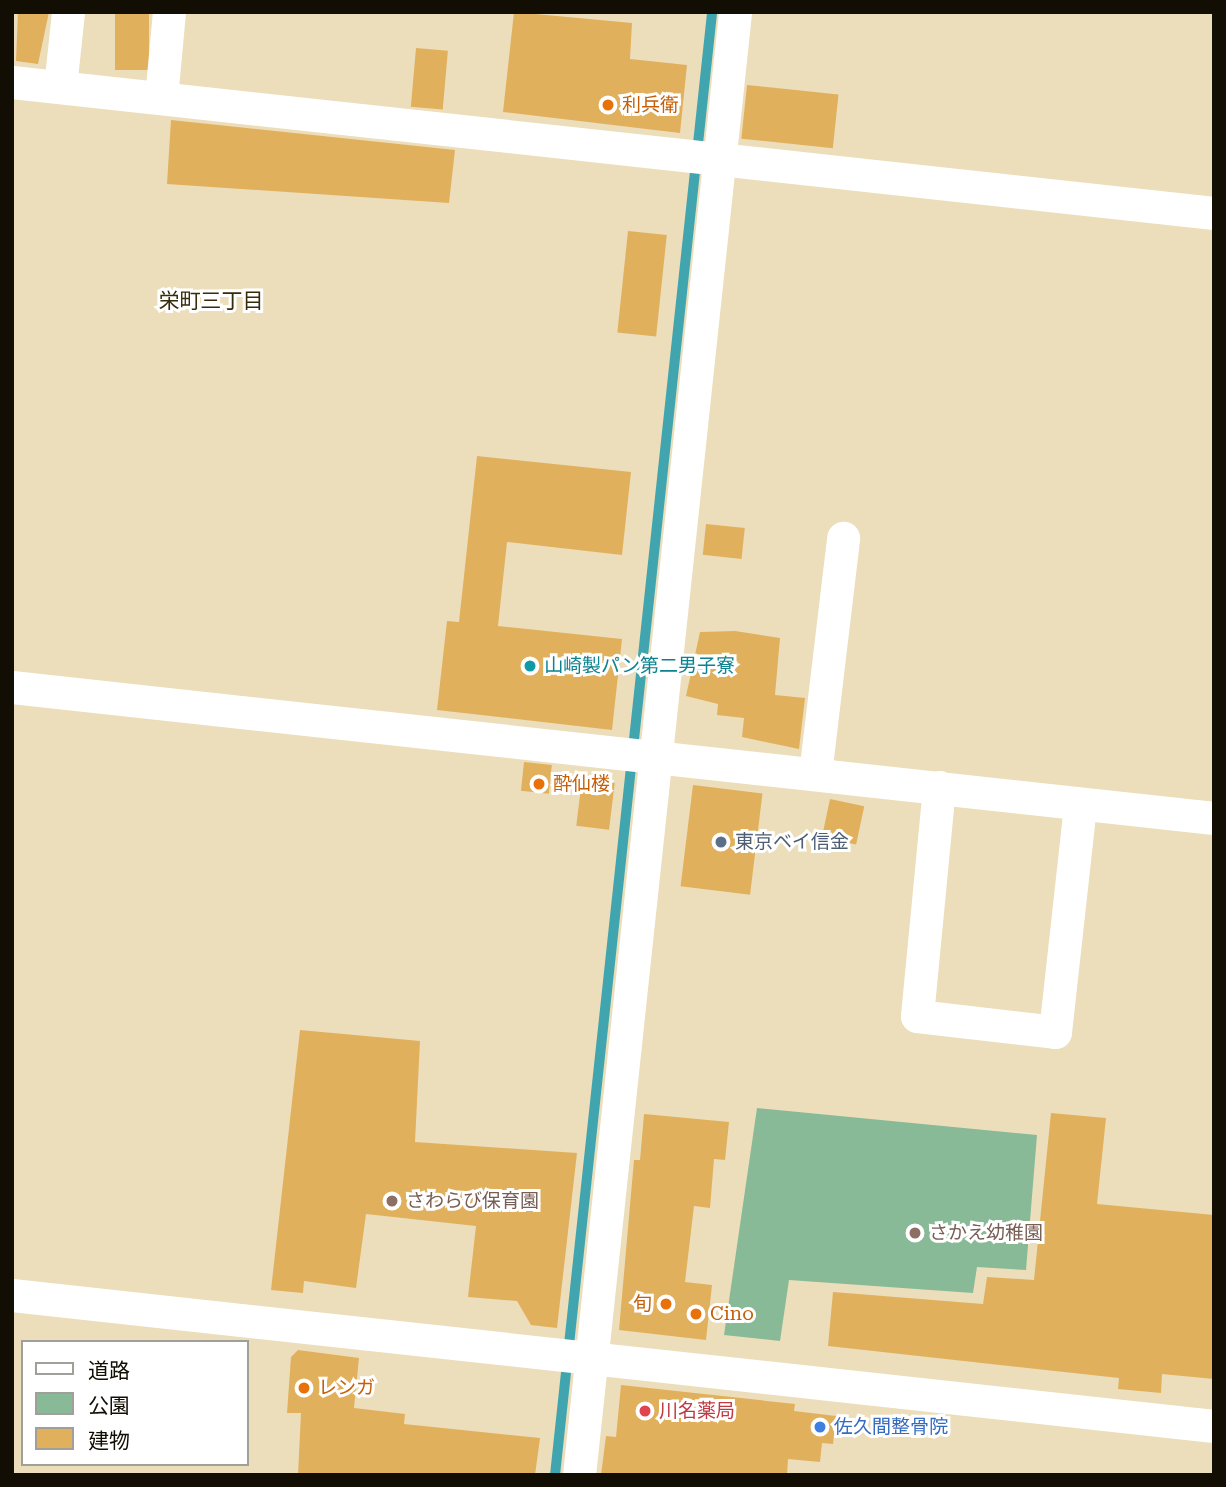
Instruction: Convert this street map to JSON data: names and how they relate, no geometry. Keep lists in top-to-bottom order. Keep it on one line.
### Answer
{"districts":["栄町三丁目"],"places":["利兵衛","山崎製パン第二男子寮","酔仙楼","東京ベイ信金","さわらび保育園","さかえ幼稚園","旬","Cino","レンガ","川名薬局","佐久間整骨院"],"legend":["道路","公園","建物"]}
